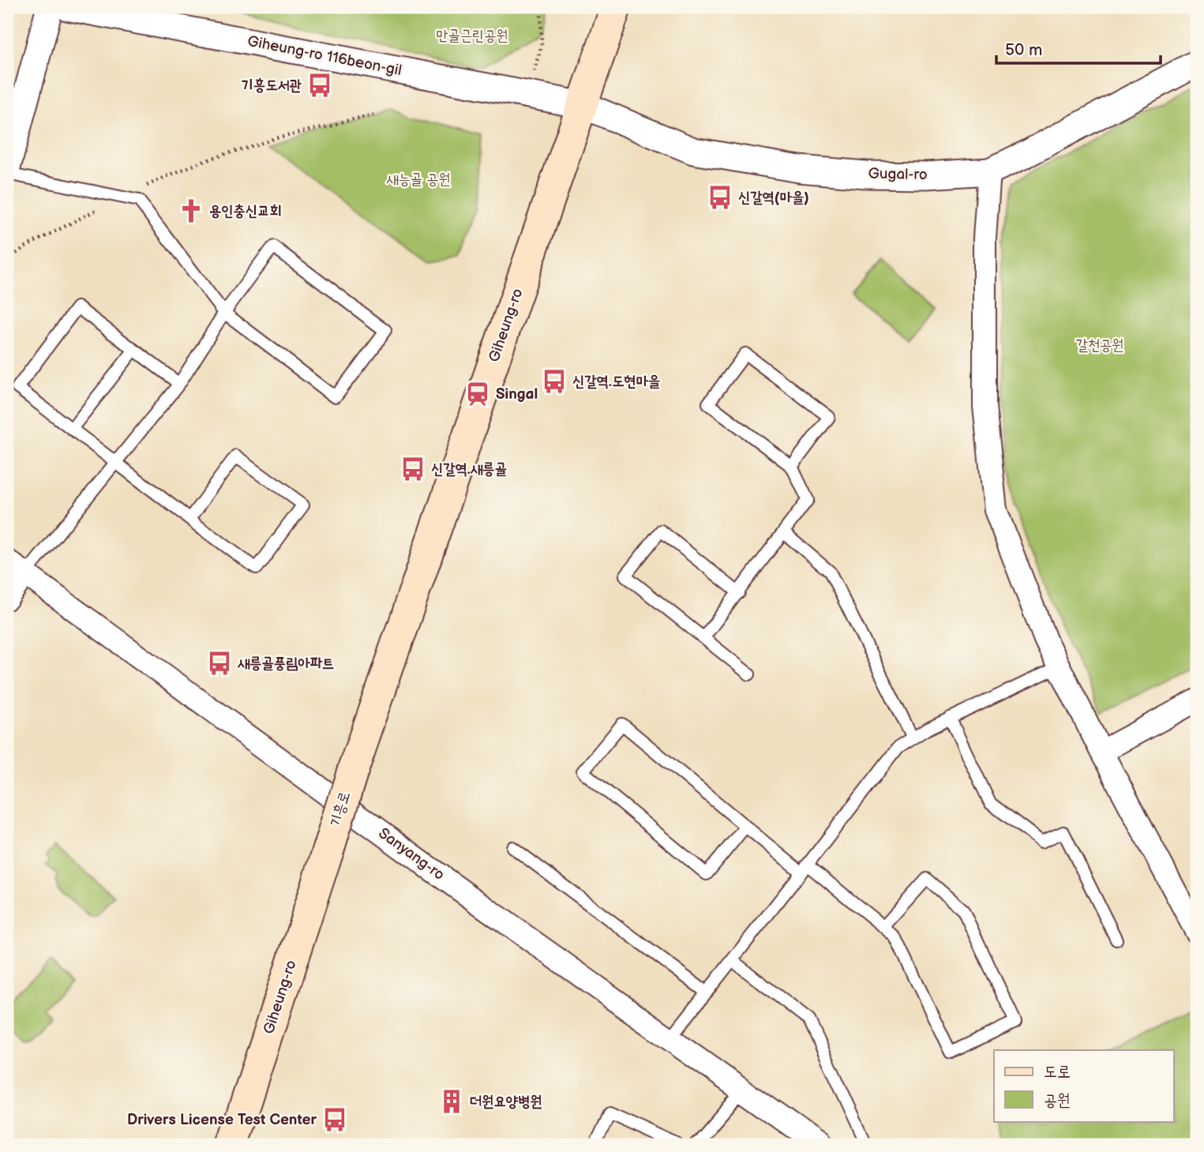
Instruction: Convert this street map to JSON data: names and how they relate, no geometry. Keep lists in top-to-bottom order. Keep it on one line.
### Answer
{"streets":{"main road":["Giheung-ro","기흥로"],"street":["Giheung-ro 116beon-gil","Gugal-ro","Sanyang-ro"]},"crossings":[["Giheung-ro 116beon-gil","Gugal-ro"],["Giheung-ro 116beon-gil","Giheung-ro"],["Gugal-ro","Giheung-ro"],["Giheung-ro","기흥로"]],"parks":["만골근린공원","새능골 공원","갈천공원"],"places":{"bus stop":["기흥도서관","신갈역(마을)","신갈역.도현마을","신갈역.새릉골","새릉골풍림아파트","Drivers License Test Center"],"church":["용인충신교회"],"station":["Singal"],"building":["더원요양병원"]},"legend":["도로","공원"],"scale_bar":"50 m"}
